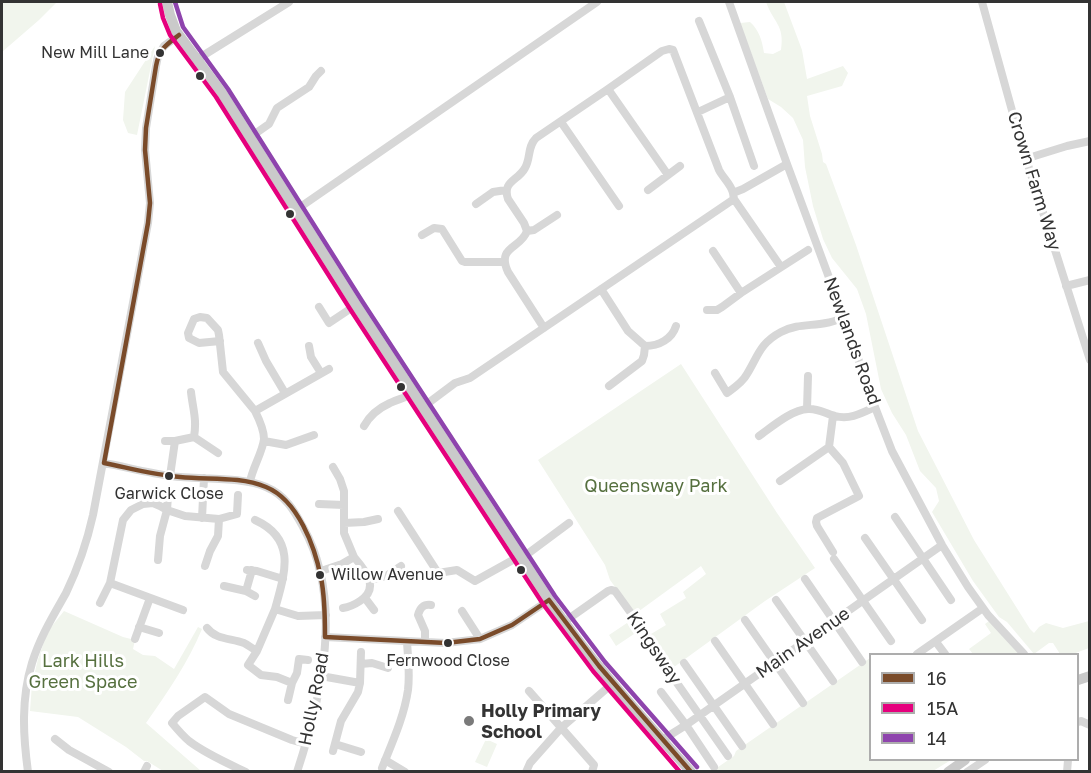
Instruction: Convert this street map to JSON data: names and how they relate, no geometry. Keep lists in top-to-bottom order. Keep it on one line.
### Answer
{"streets":{"street":["Crown Farm Way","Newlands Road","Main Avenue","Kingsway","Holly Road"]},"crossings":[["Newlands Road","Main Avenue"],["Main Avenue","Kingsway"]],"parks":["Queensway Park","Lark Hills Green Space"],"places":["New Mill Lane","Garwick Close","Willow Avenue","Fernwood Close","Holly Primary School"],"lines":["transit line 14","transit line 15A","transit line 16"],"legend":["16","15A","14"]}
